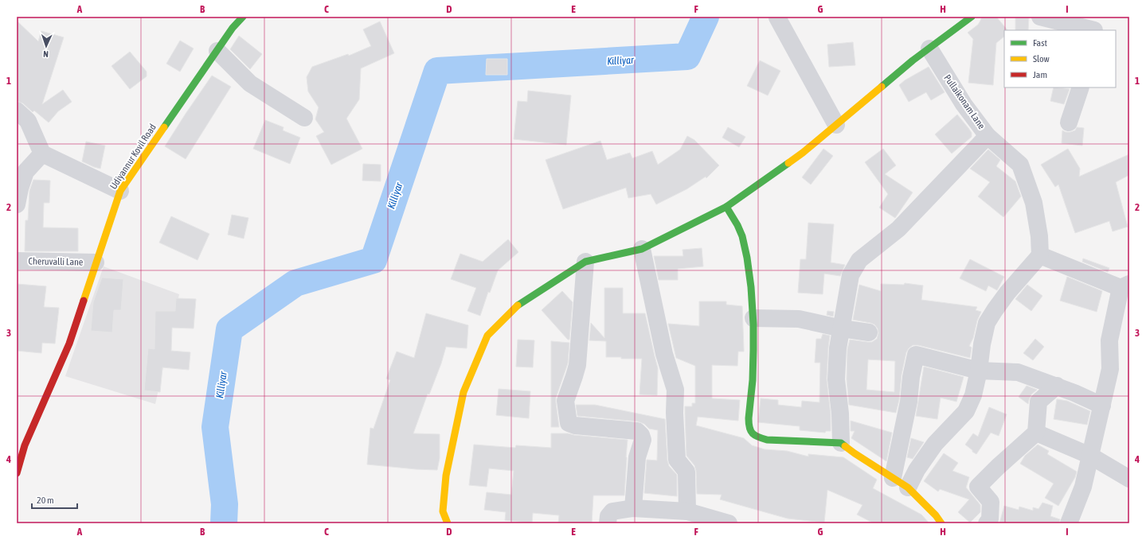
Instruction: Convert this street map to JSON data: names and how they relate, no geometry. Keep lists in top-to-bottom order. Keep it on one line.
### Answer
{"streets":{"street":["Pullaikonam Lane","Udiyannur Kovil Road","Cheruvalli Lane"]},"crossings":[["Udiyannur Kovil Road","Cheruvalli Lane"]],"water":["Killiyar"],"legend":["Fast","Slow","Jam"],"scale_bar":"20 m","north":"bottom","grid":{"columns":["A","B","C","D","E","F","G","H","I"],"rows":["1","2","3","4"]}}
